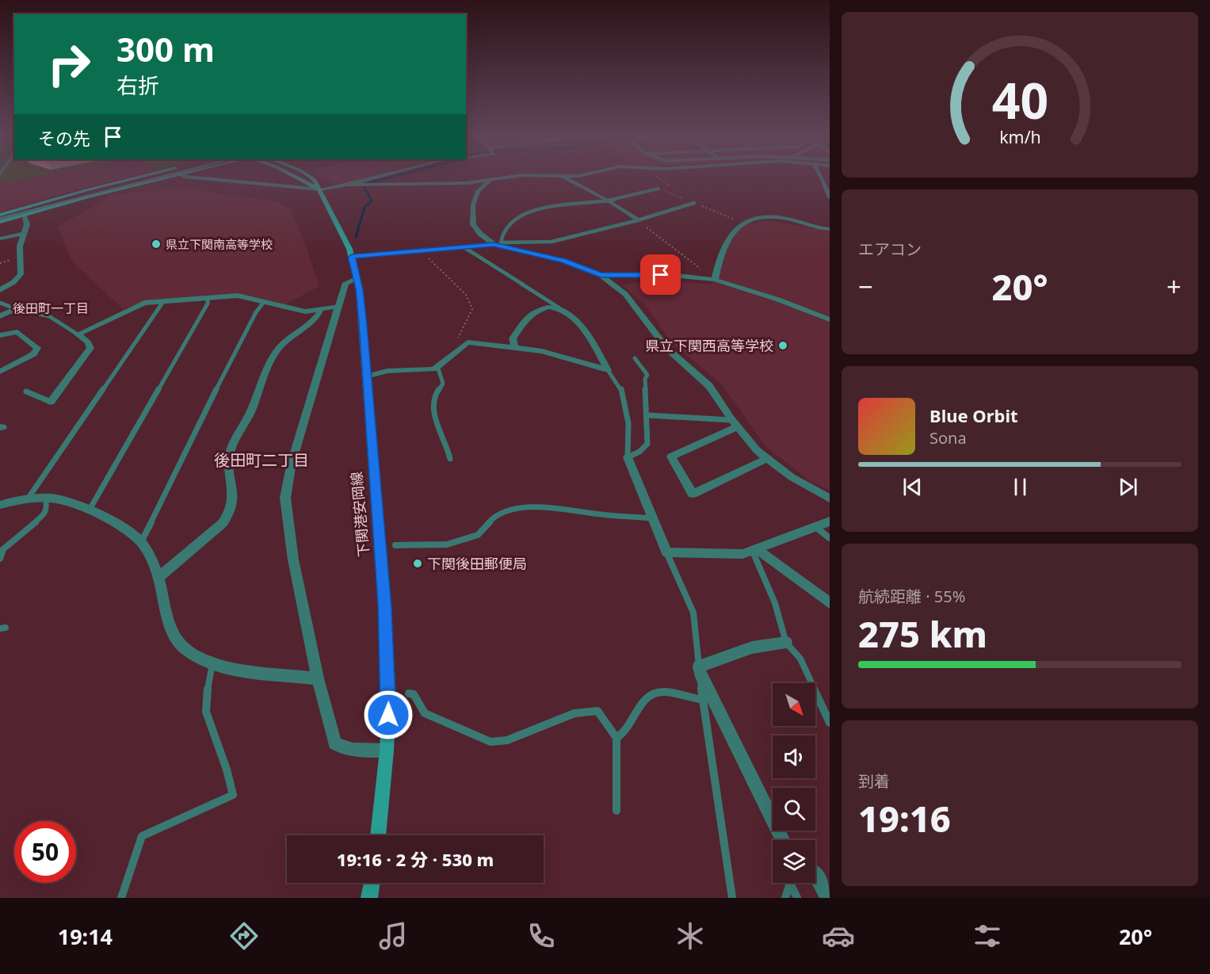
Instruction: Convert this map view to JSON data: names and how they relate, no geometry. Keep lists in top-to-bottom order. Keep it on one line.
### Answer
{"streets":{"main road":["下関港安岡線"]},"districts":["後田町一丁目","後田町二丁目"],"places":["県立下関南高等学校","県立下関西高等学校","下関後田郵便局"],"north":"bottom right","page":{"turn":["300 m","右折"],"then":"その先","tile":["エアコン",["航続距離 · 55%","275 km"],["到着","19:16"]],"heat":["−","20°","+"],"song":["Blue Orbit","Sona"],"limit":"50","trip":"19:16 · 2 分 · 530 m","tabs":["19:14","20°"],"gauge":["40","km/h"]}}
